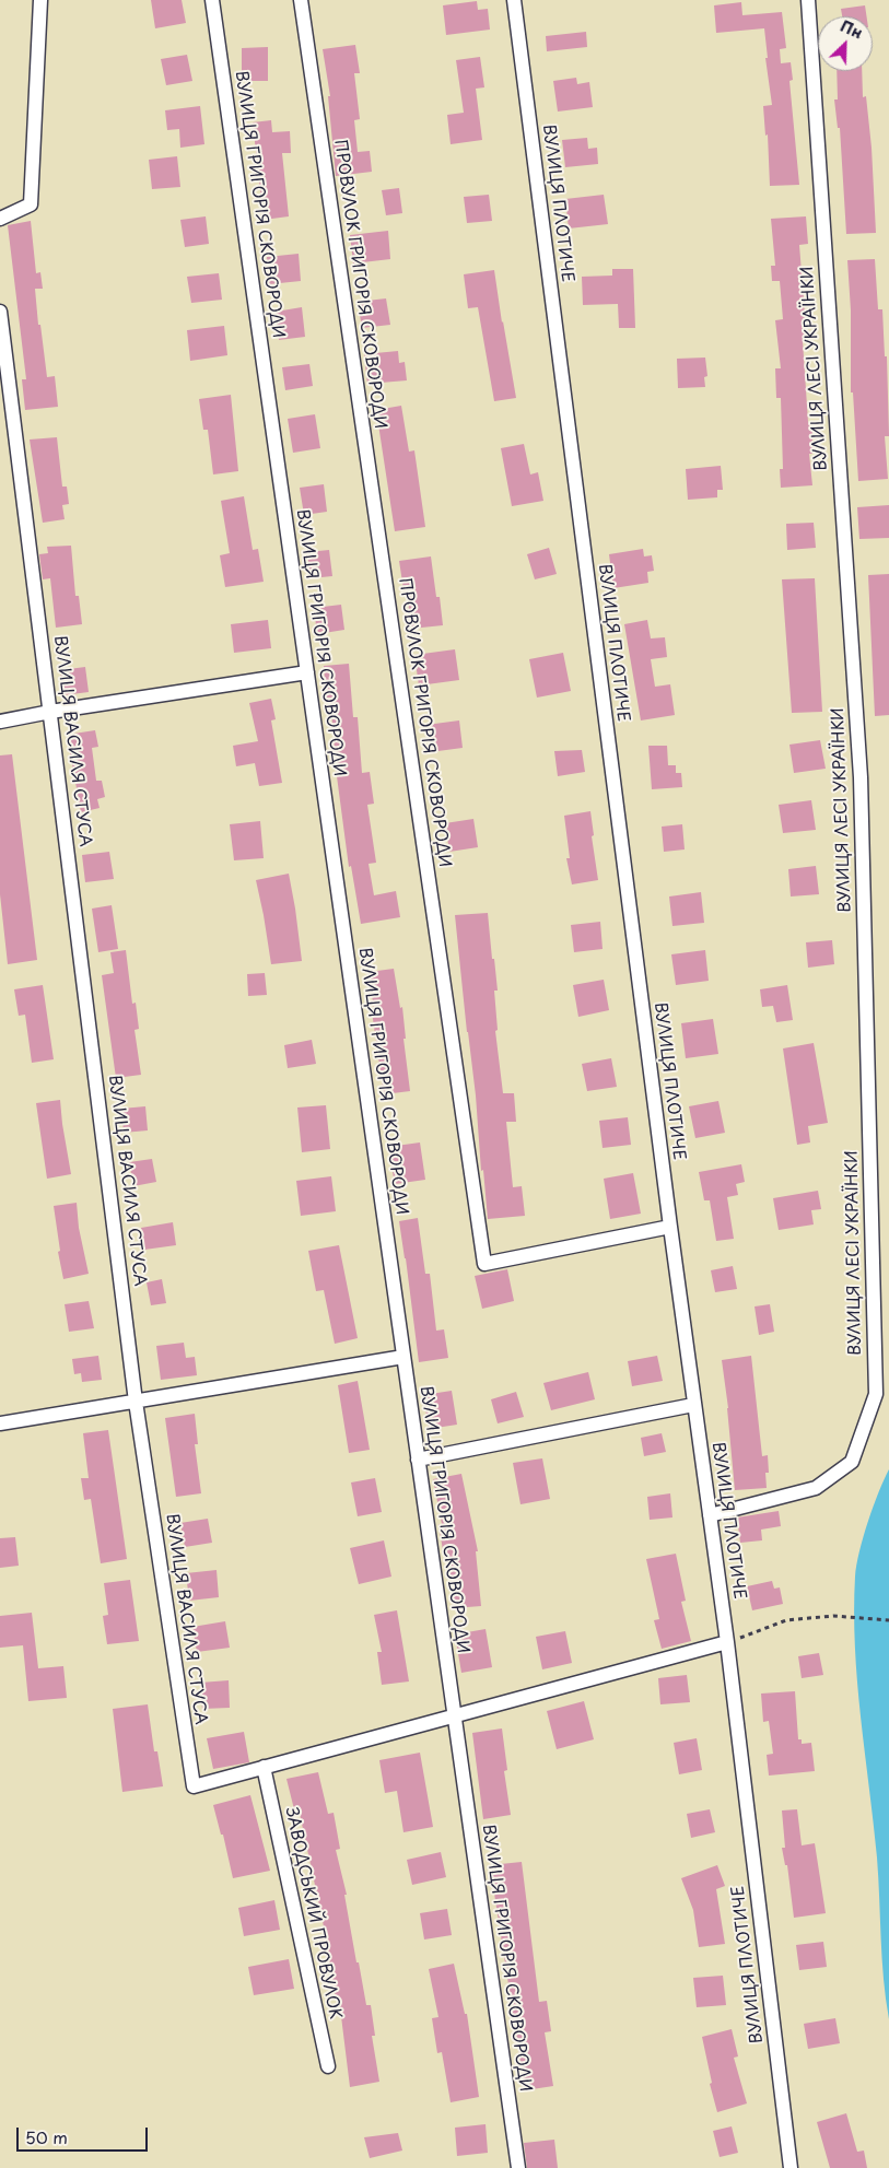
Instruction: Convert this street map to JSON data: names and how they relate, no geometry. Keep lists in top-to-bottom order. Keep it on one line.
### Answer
{"streets":{"street":["ВУЛИЦЯ ПЛОТИЧЕ","ВУЛИЦЯ ГРИГОРІЯ СКОВОРОДИ","ПРОВУЛОК ГРИГОРІЯ СКОВОРОДИ","ВУЛИЦЯ ЛЕСІ УКРАЇНКИ","ВУЛИЦЯ ВАСИЛЯ СТУСА","ЗАВОДСЬКИЙ ПРОВУЛОК"]},"crossings":[["ВУЛИЦЯ ПЛОТИЧЕ","ПРОВУЛОК ГРИГОРІЯ СКОВОРОДИ"],["ВУЛИЦЯ ПЛОТИЧЕ","ВУЛИЦЯ ЛЕСІ УКРАЇНКИ"],["ВУЛИЦЯ ПЛОТИЧЕ","ВУЛИЦЯ ВАСИЛЯ СТУСА"],["ВУЛИЦЯ ГРИГОРІЯ СКОВОРОДИ","ВУЛИЦЯ ВАСИЛЯ СТУСА"],["ВУЛИЦЯ ВАСИЛЯ СТУСА","ЗАВОДСЬКИЙ ПРОВУЛОК"]],"scale_bar":"50 m","north":"top right"}
